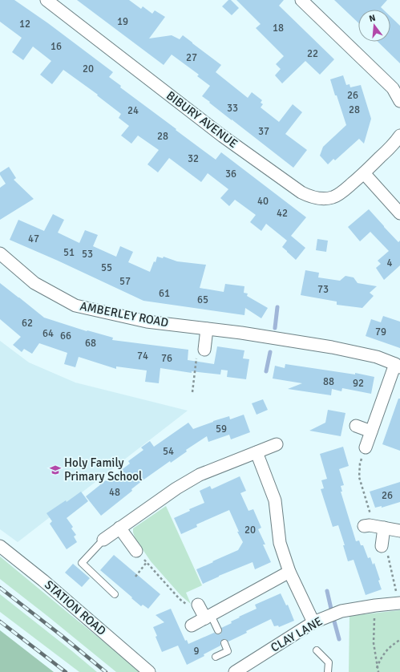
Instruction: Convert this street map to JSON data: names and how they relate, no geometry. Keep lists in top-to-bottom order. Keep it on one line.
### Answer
{"streets":{"street":["BIBURY AVENUE","AMBERLEY ROAD","STATION ROAD","CLAY LANE"]},"places":{"school or university":["Holy Family Primary School"]},"house_numbers":["19","12","18","16","22","27","20","26","33","28","24","37","28","32","36","40","42","47","51","53","4","55","57","73","61","65","62","79","64","66","68","74","76","88","92","59","54","48","26","20","9"],"north":"top"}
